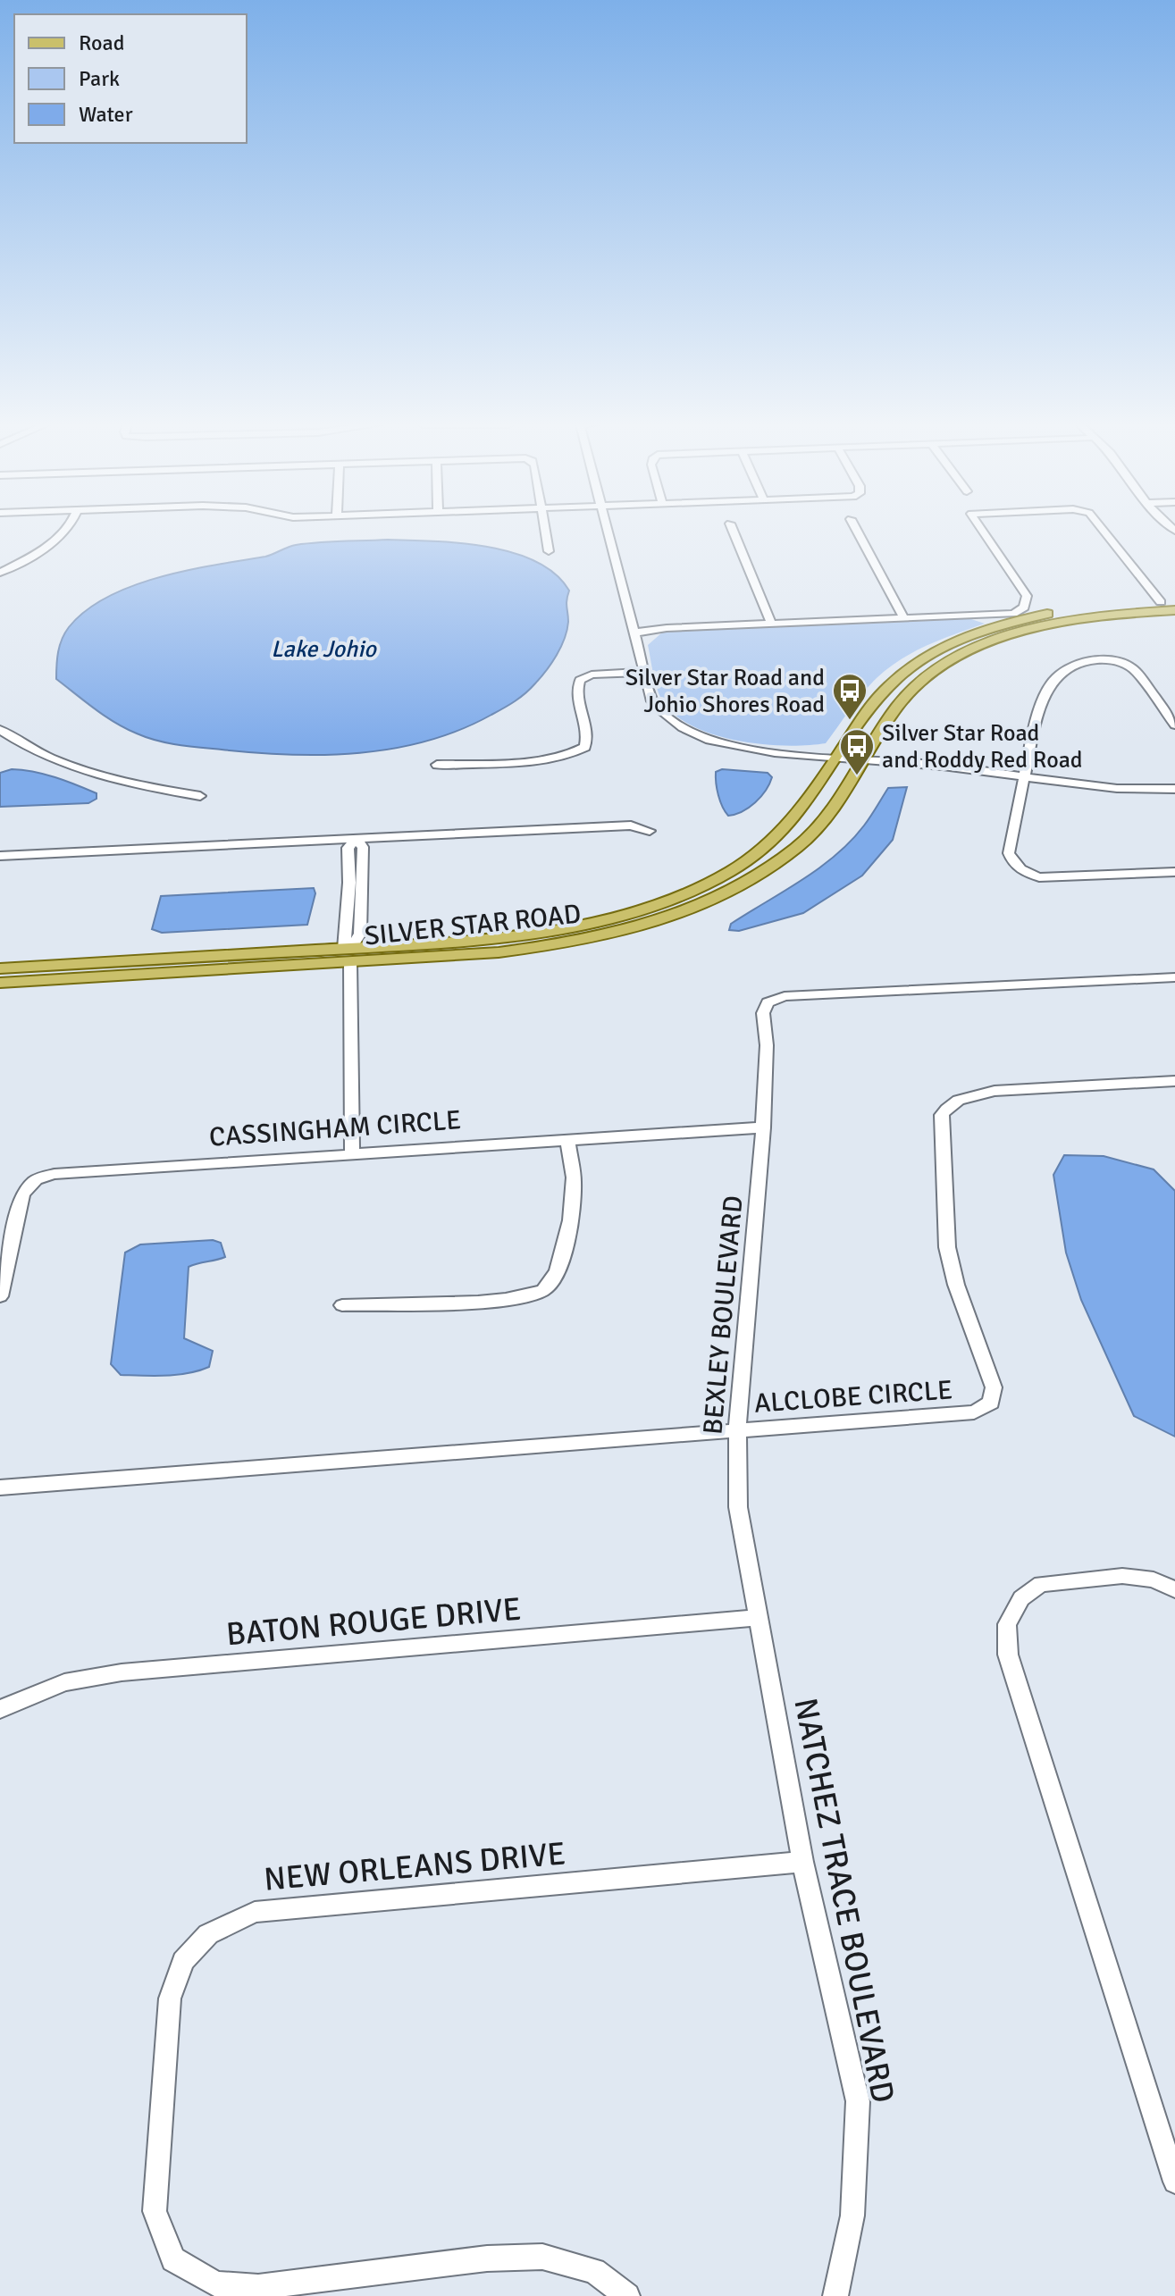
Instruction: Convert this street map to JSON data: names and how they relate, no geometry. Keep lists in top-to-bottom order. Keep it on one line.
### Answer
{"streets":{"main road":["SILVER STAR ROAD"],"street":["CASSINGHAM CIRCLE","BEXLEY BOULEVARD","ALCLOBE CIRCLE","BATON ROUGE DRIVE","NEW ORLEANS DRIVE","NATCHEZ TRACE BOULEVARD"]},"crossings":[["CASSINGHAM CIRCLE","BEXLEY BOULEVARD"],["BEXLEY BOULEVARD","ALCLOBE CIRCLE"],["BEXLEY BOULEVARD","NATCHEZ TRACE BOULEVARD"],["BATON ROUGE DRIVE","NATCHEZ TRACE BOULEVARD"],["NEW ORLEANS DRIVE","NATCHEZ TRACE BOULEVARD"]],"water":["Lake Johio"],"places":{"bus stop":["Silver Star Road and Johio Shores Road","Silver Star Road and Roddy Red Road"]},"legend":["Road","Park","Water"]}
